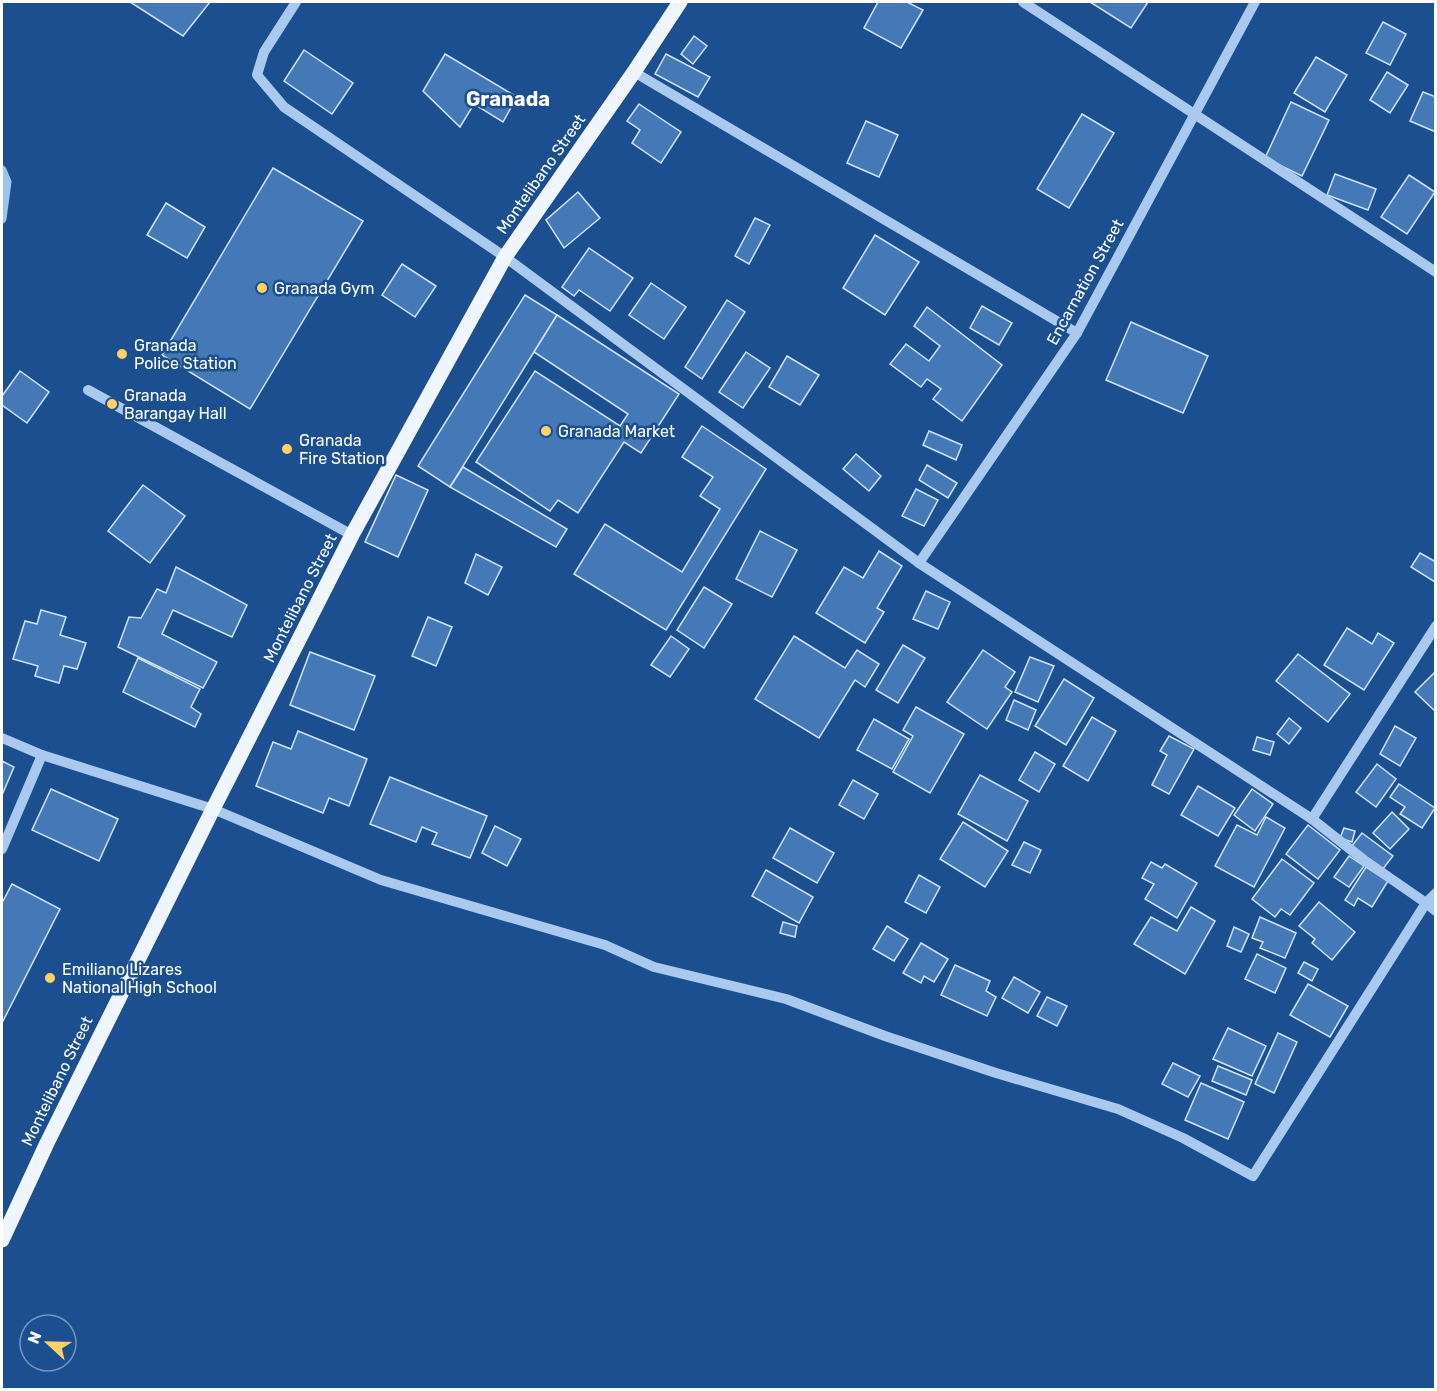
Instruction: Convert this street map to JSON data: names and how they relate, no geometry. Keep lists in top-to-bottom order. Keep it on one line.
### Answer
{"streets":{"main road":["Montelibano Street"],"street":["Encarnation Street"]},"districts":["Granada"],"places":["Granada Gym","Granada Police Station","Granada Barangay Hall","Granada Market","Granada Fire Station","Emiliano Lizares National High School"],"north":"left"}
